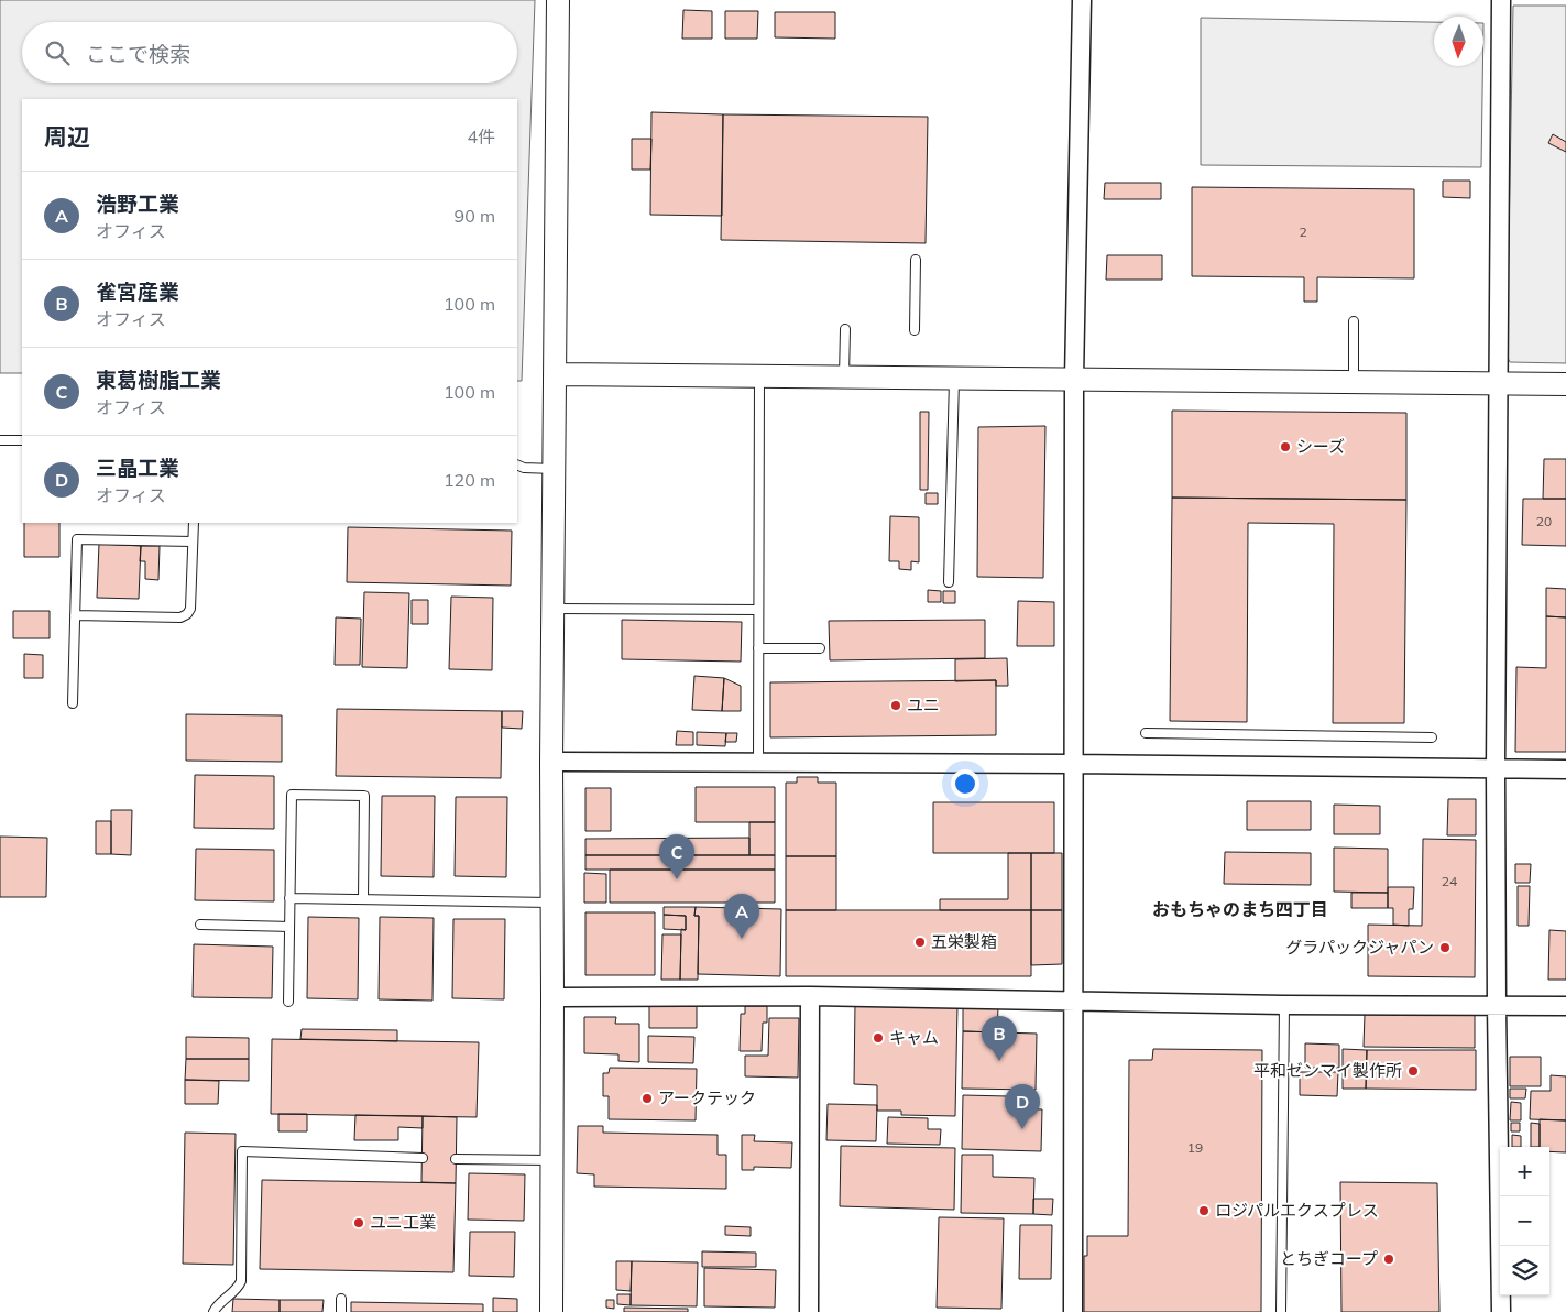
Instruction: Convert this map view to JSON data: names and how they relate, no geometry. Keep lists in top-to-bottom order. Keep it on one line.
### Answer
{"districts":["おもちゃのまち四丁目"],"places":["シーズ","ユニ","五栄製箱","グラパックジャパン","キャム","平和ゼンマイ製作所","アークテック","ロジパルエクスプレス","ユニ工業","とちぎコープ"],"house_numbers":["2","20","24","19"],"north":"bottom","page":{"search":"ここで検索","heading":["周辺","4件"],"list":[{"mark":"A","name":"浩野工業","note":"オフィス","value":"90 m"},{"mark":"B","name":"雀宮産業","note":"オフィス","value":"100 m"},{"mark":"C","name":"東葛樹脂工業","note":"オフィス","value":"100 m"},{"mark":"D","name":"三晶工業","note":"オフィス","value":"120 m"}],"pins":["C","A","B","D"],"map_buttons":["+","−"]}}
